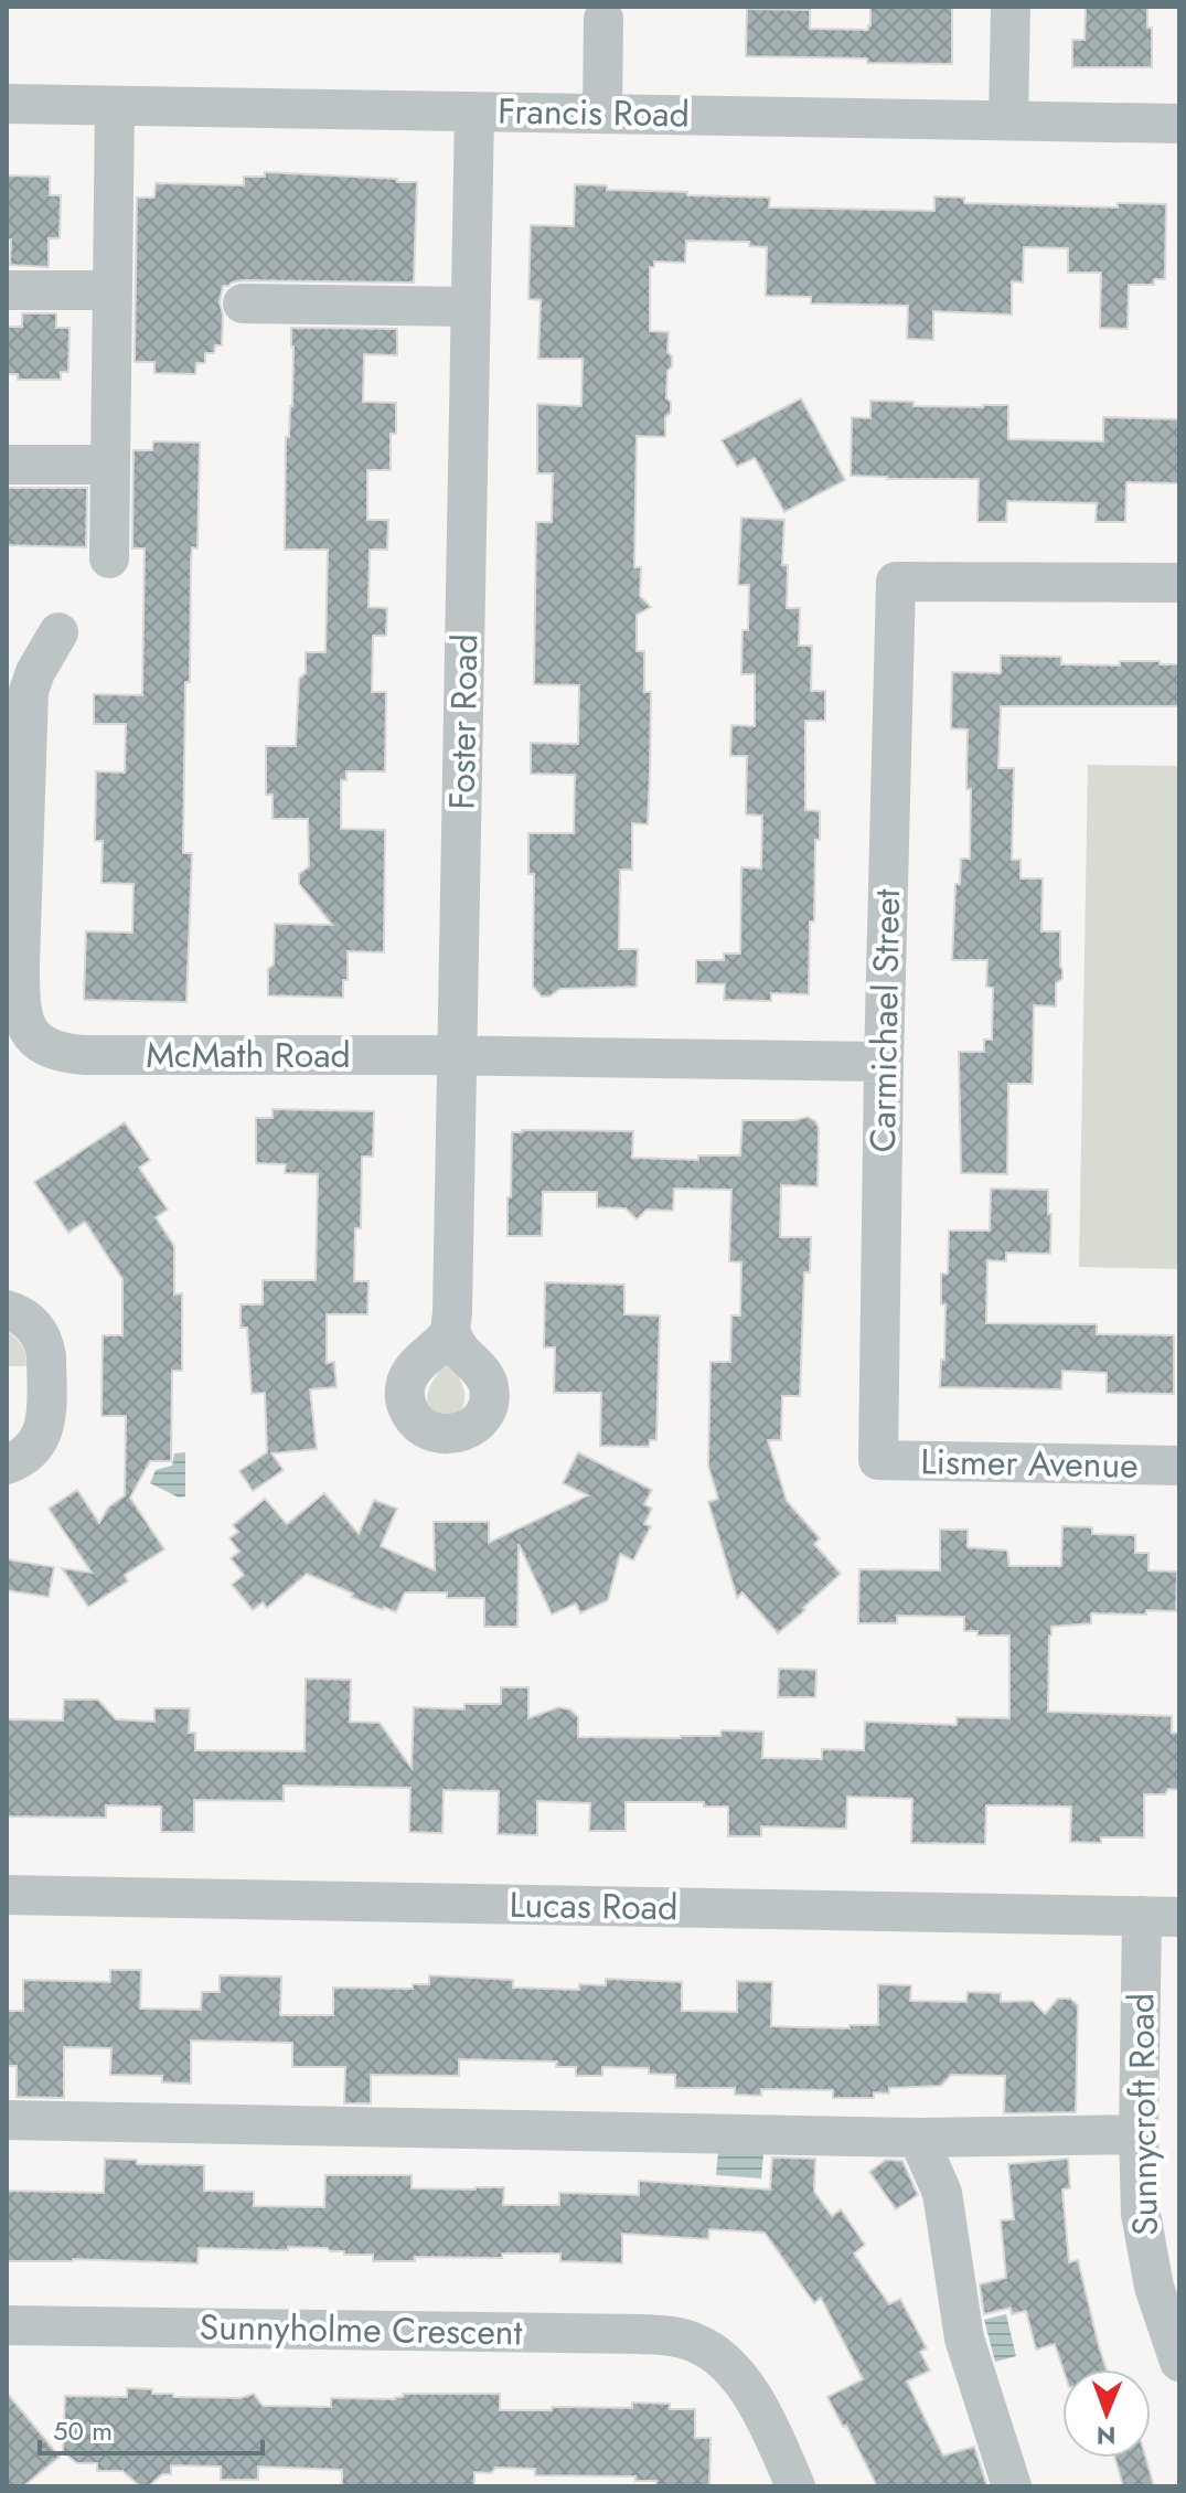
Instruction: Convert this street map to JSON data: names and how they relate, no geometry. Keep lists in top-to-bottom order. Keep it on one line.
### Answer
{"streets":{"street":["Francis Road","Foster Road","Carmichael Street","McMath Road","Lismer Avenue","Lucas Road","Sunnycroft Road","Sunnyholme Crescent"]},"crossings":[["Francis Road","Foster Road"],["Foster Road","McMath Road"],["Carmichael Street","McMath Road"],["Carmichael Street","Lismer Avenue"],["Lucas Road","Sunnycroft Road"]],"scale_bar":"50 m","north":"bottom"}
